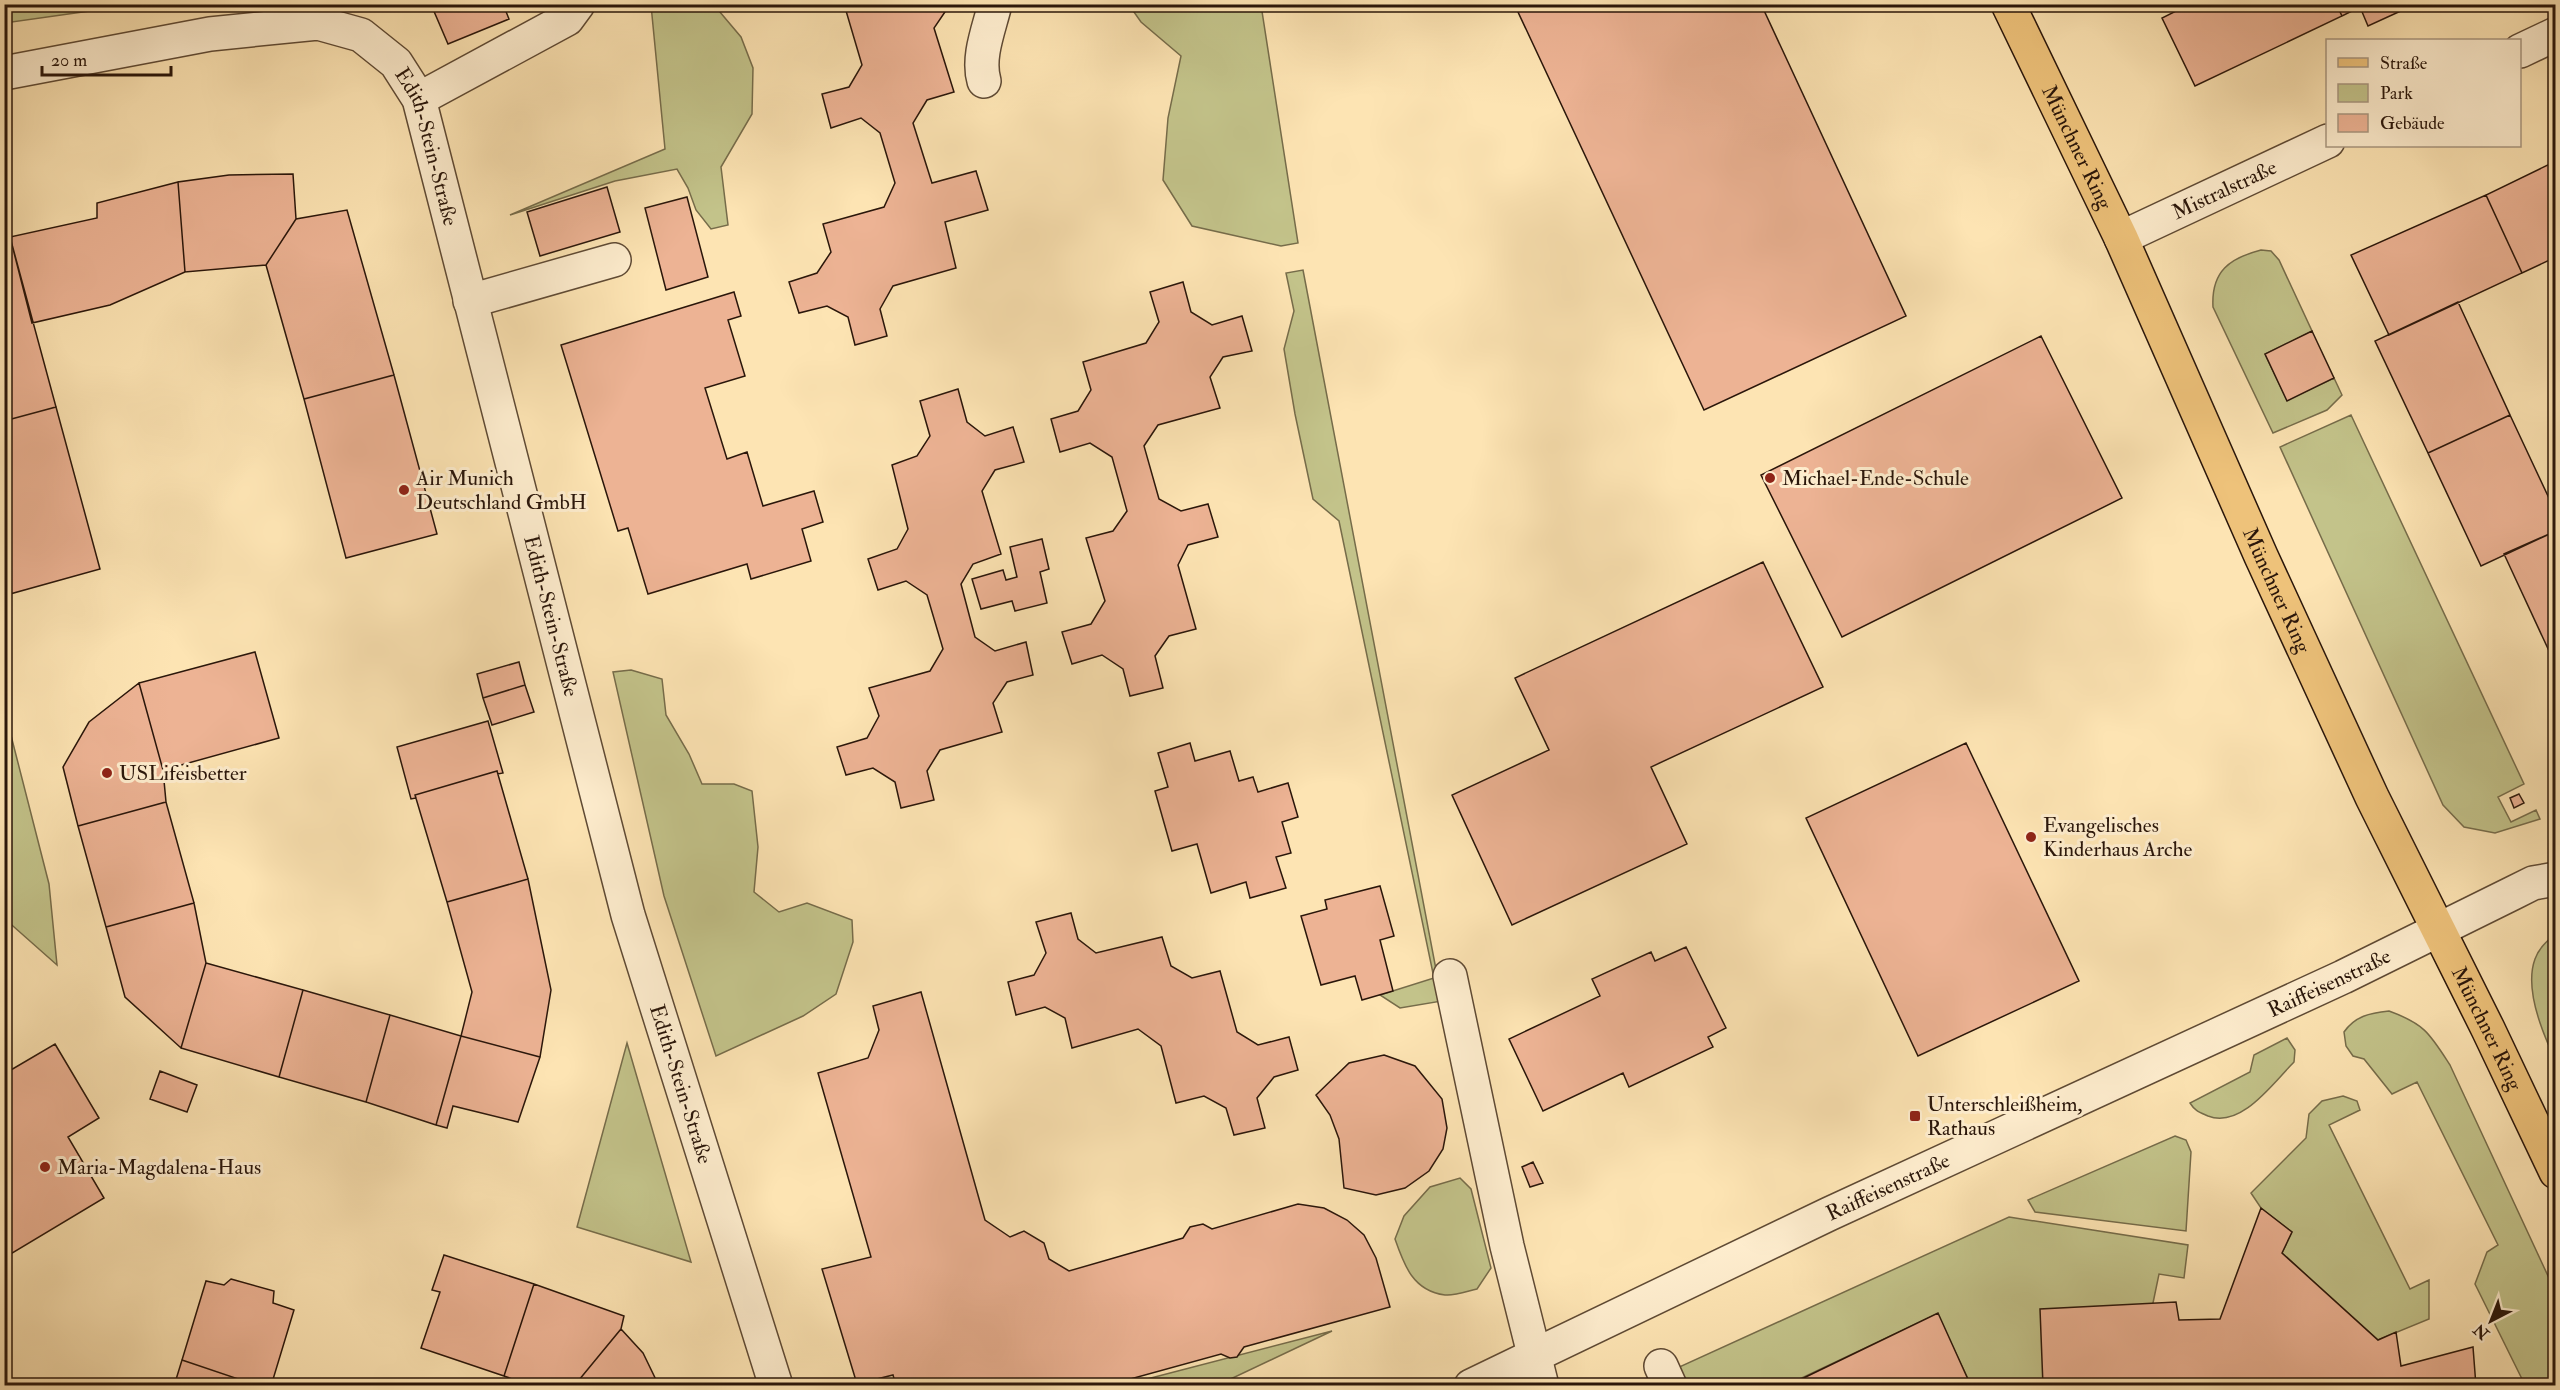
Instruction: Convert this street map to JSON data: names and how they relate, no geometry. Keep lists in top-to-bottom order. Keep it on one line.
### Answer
{"streets":{"main road":["Münchner Ring"],"street":["Edith-Stein-Straße","Mistralstraße","Raiffeisenstraße"]},"crossings":[["Münchner Ring","Mistralstraße"],["Münchner Ring","Raiffeisenstraße"]],"places":{"other":["Michael-Ende-Schule","Air Munich Deutschland GmbH","USLifeisbetter","Evangelisches Kinderhaus Arche","Maria-Magdalena-Haus"],"transit":["Unterschleißheim, Rathaus"]},"legend":["Straße","Park","Gebäude"],"scale_bar":"20 m","north":"bottom left"}
